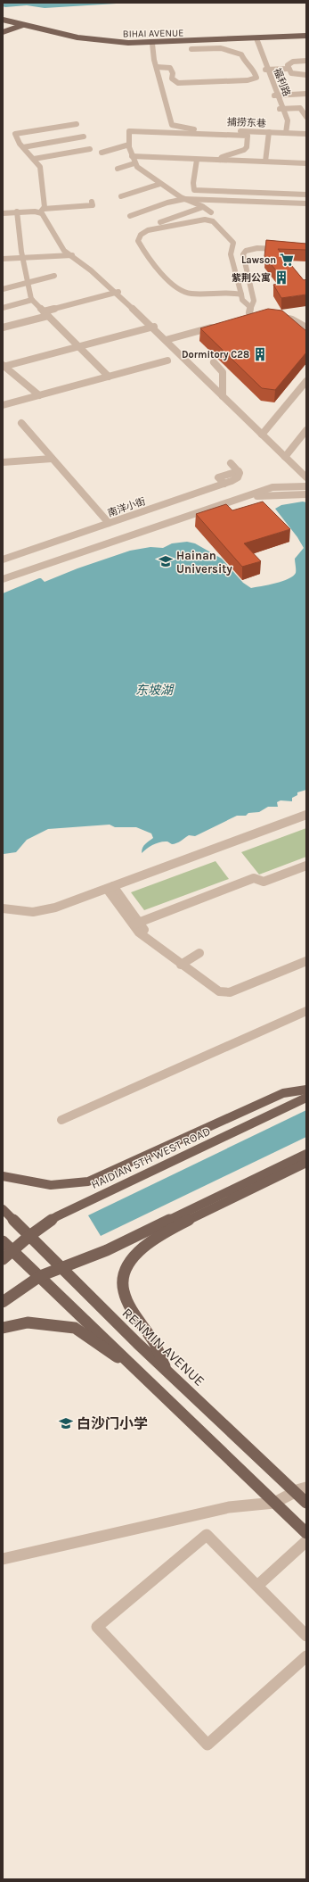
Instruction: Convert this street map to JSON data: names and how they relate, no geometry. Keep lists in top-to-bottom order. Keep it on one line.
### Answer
{"streets":{"main road":["BIHAI AVENUE","HAIDIAN 5TH WEST ROAD","RENMIN AVENUE"],"street":["福利路","捕捞东巷","南洋小街"]},"crossings":[["BIHAI AVENUE","福利路"],["福利路","捕捞东巷"],["HAIDIAN 5TH WEST ROAD","RENMIN AVENUE"]],"water":["东坡湖"],"places":{"supermarket":["Lawson"],"building":["紫荆公寓","Dormitory C28"],"school or university":["Hainan University","白沙门小学"]}}
